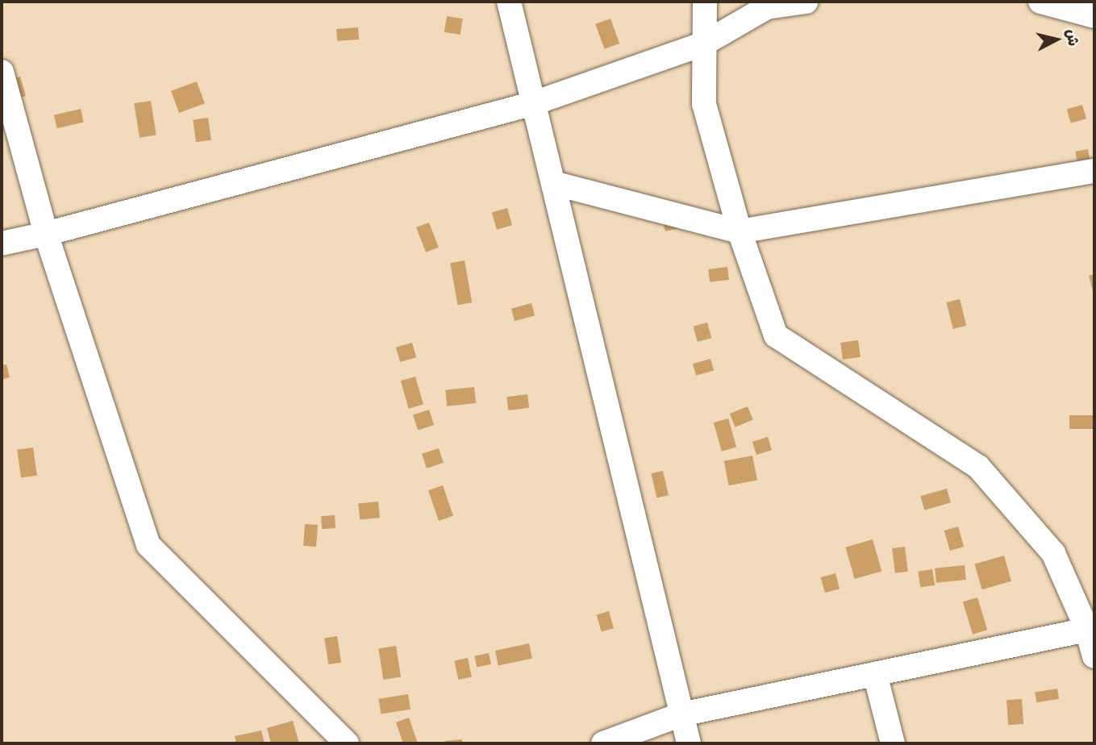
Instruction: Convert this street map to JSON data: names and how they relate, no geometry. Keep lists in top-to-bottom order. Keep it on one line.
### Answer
{"north":"right"}
